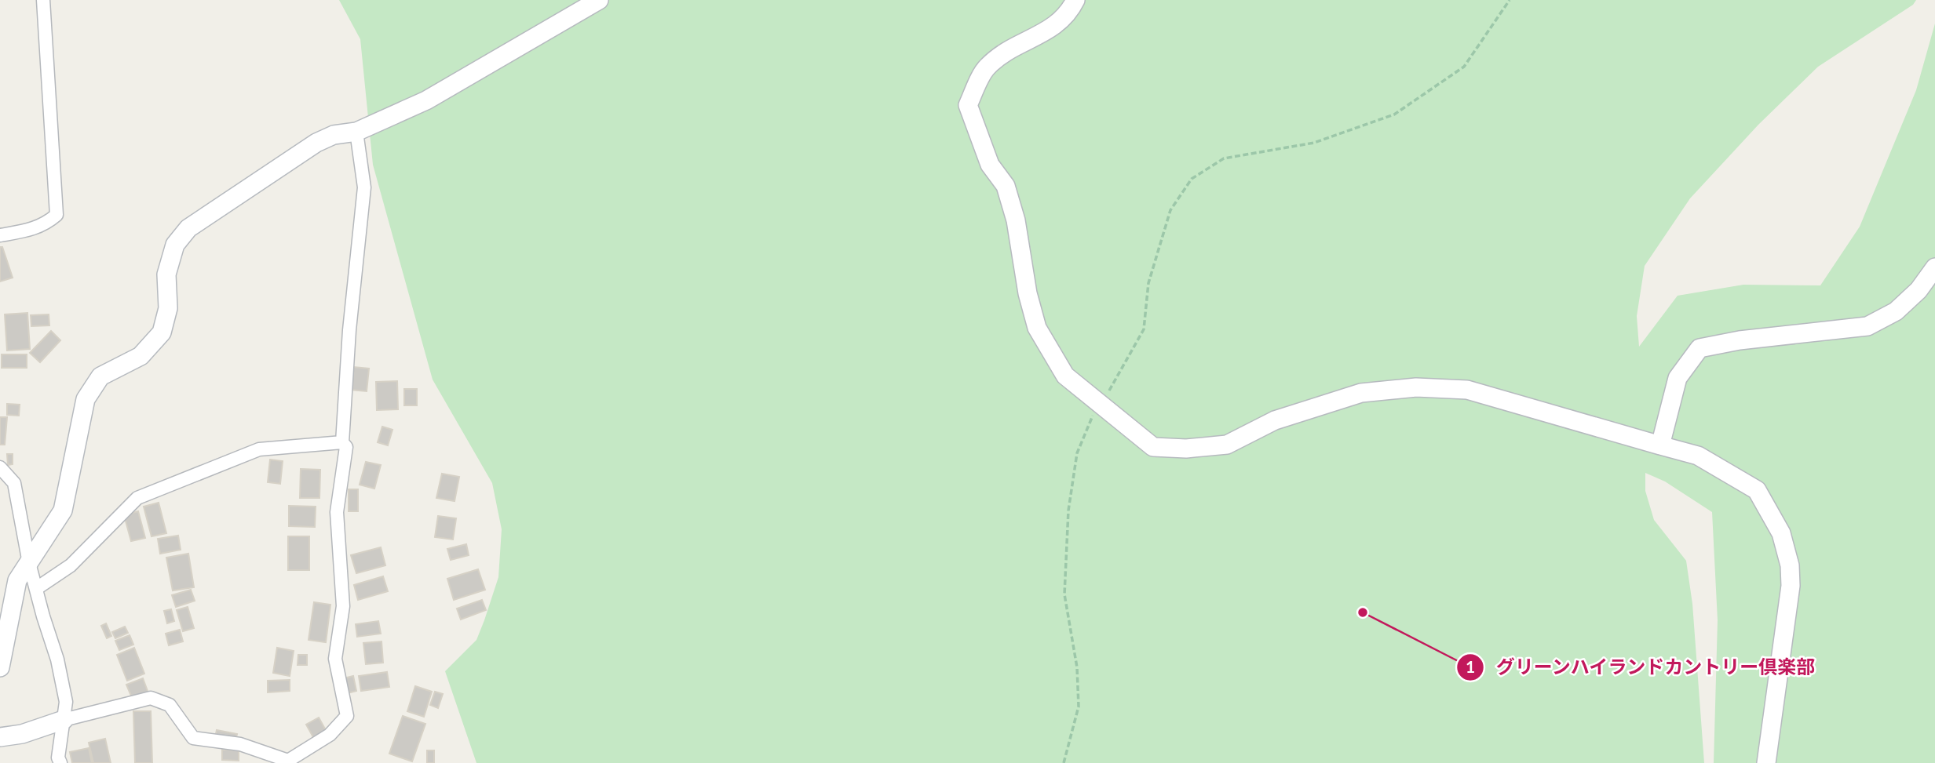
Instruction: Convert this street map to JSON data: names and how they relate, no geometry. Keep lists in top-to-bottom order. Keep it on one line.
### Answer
{"places":["グリーンハイランドカントリー倶楽部"]}
